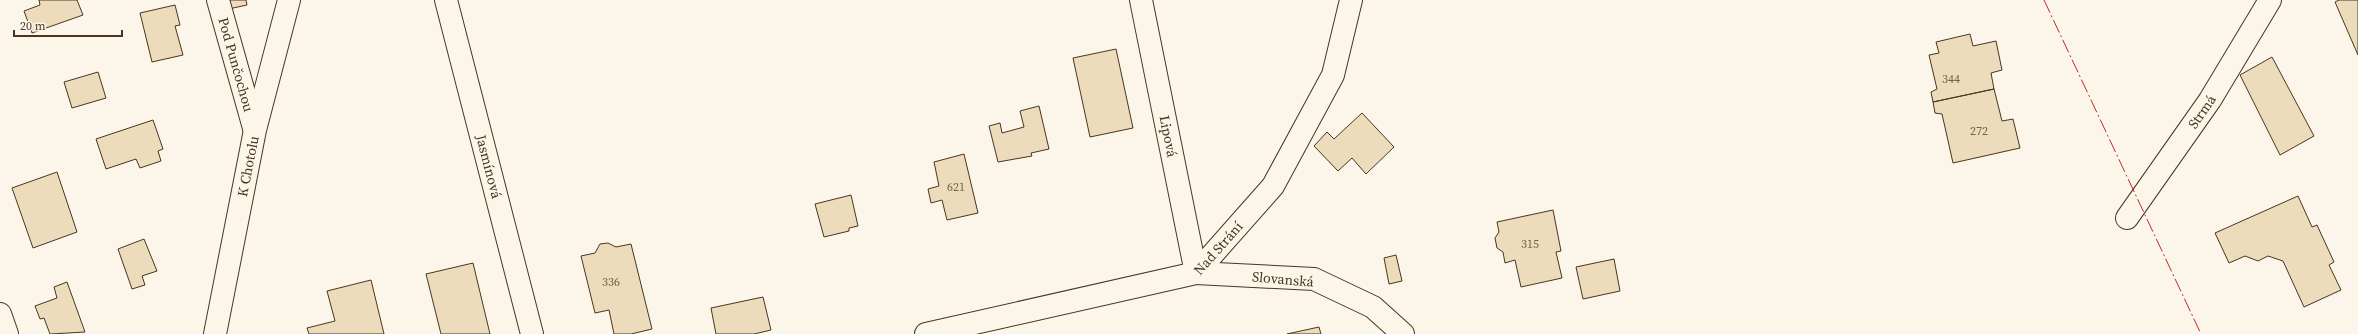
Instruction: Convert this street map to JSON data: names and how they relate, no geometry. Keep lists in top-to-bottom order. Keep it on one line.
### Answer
{"streets":{"street":["Pod Punčochou","Strmá","Lipová","K Chotolu","Jasmínová","Nad Strání","Slovanská"]},"crossings":[["Pod Punčochou","K Chotolu"],["Lipová","Nad Strání"],["Lipová","Slovanská"],["Nad Strání","Slovanská"]],"house_numbers":["344","272","621","315","336"],"scale_bar":"20 m"}
